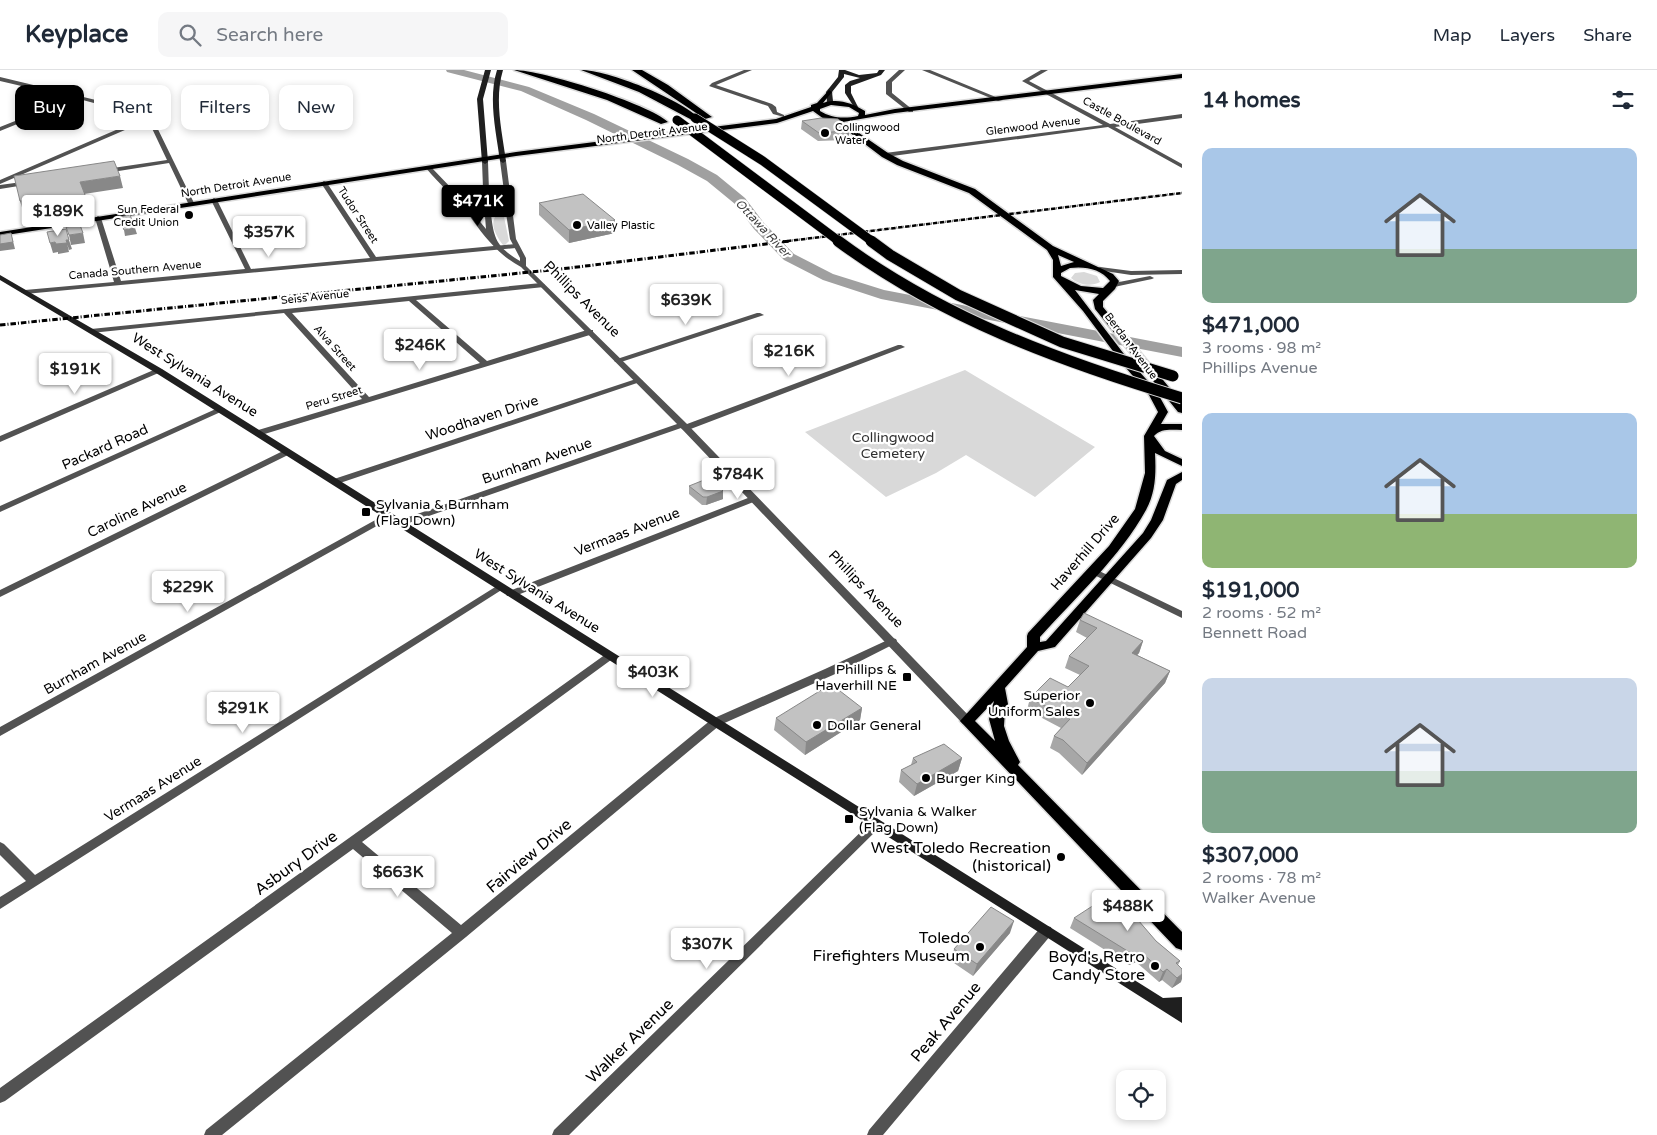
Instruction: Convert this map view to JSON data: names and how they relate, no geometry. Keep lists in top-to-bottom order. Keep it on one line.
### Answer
{"streets":{"main road":["North Detroit Avenue","Phillips Avenue","Berdan Avenue","West Sylvania Avenue","Haverhill Drive"],"street":["Castle Boulevard","Glenwood Avenue","Tudor Street","Canada Southern Avenue","Seiss Avenue","Alva Street","Peru Street","Woodhaven Drive","Packard Road","Burnham Avenue","Caroline Avenue","Vermaas Avenue","Fairview Drive","Asbury Drive","Peak Avenue","Walker Avenue"]},"crossings":[["Castle Boulevard","Glenwood Avenue"],["North Detroit Avenue","Tudor Street"],["North Detroit Avenue","Phillips Avenue"],["Tudor Street","Canada Southern Avenue"],["Canada Southern Avenue","Phillips Avenue"],["Canada Southern Avenue","West Sylvania Avenue"],["Seiss Avenue","Phillips Avenue"],["Seiss Avenue","Alva Street"],["Seiss Avenue","West Sylvania Avenue"],["Phillips Avenue","Peru Street"],["Phillips Avenue","Woodhaven Drive"],["Phillips Avenue","Burnham Avenue"],["Phillips Avenue","Vermaas Avenue"],["Phillips Avenue","Haverhill Drive"],["Phillips Avenue","Fairview Drive"],["Berdan Avenue","Haverhill Drive"],["Alva Street","Peru Street"],["West Sylvania Avenue","Peru Street"],["West Sylvania Avenue","Woodhaven Drive"],["West Sylvania Avenue","Packard Road"],["West Sylvania Avenue","Burnham Avenue"],["West Sylvania Avenue","Caroline Avenue"],["West Sylvania Avenue","Vermaas Avenue"],["West Sylvania Avenue","Fairview Drive"],["West Sylvania Avenue","Asbury Drive"],["West Sylvania Avenue","Peak Avenue"],["West Sylvania Avenue","Walker Avenue"]],"water":["Ottawa River"],"parks":["Collingwood Cemetery"],"places":{"other":["Collingwood Water","Sun Federal Credit Union","Valley Plastic","Superior Uniform Sales","Dollar General","Burger King","West Toledo Recreation (historical)","Toledo Firefighters Museum","Boyd's Retro Candy Store"],"transit":["Sylvania & Burnham (Flag Down)","Phillips & Haverhill NE","Sylvania & Walker (Flag Down)"]},"page":{"header":"Keyplace","search":"Search here","nav":["Map","Layers","Share"],"heading":"14 homes","chip":["Buy","Rent","Filters","New"],"list":[{"name":"$471,000","note":"3 rooms · 98 m² · Phillips Avenue"},{"name":"$191,000","note":"2 rooms · 52 m² · Bennett Road"},{"name":"$307,000","note":"2 rooms · 78 m² · Walker Avenue"}],"price":["$471K","$189K","$357K","$639K","$246K","$216K","$191K","$784K","$229K","$403K","$291K","$663K","$488K","$307K"]}}
